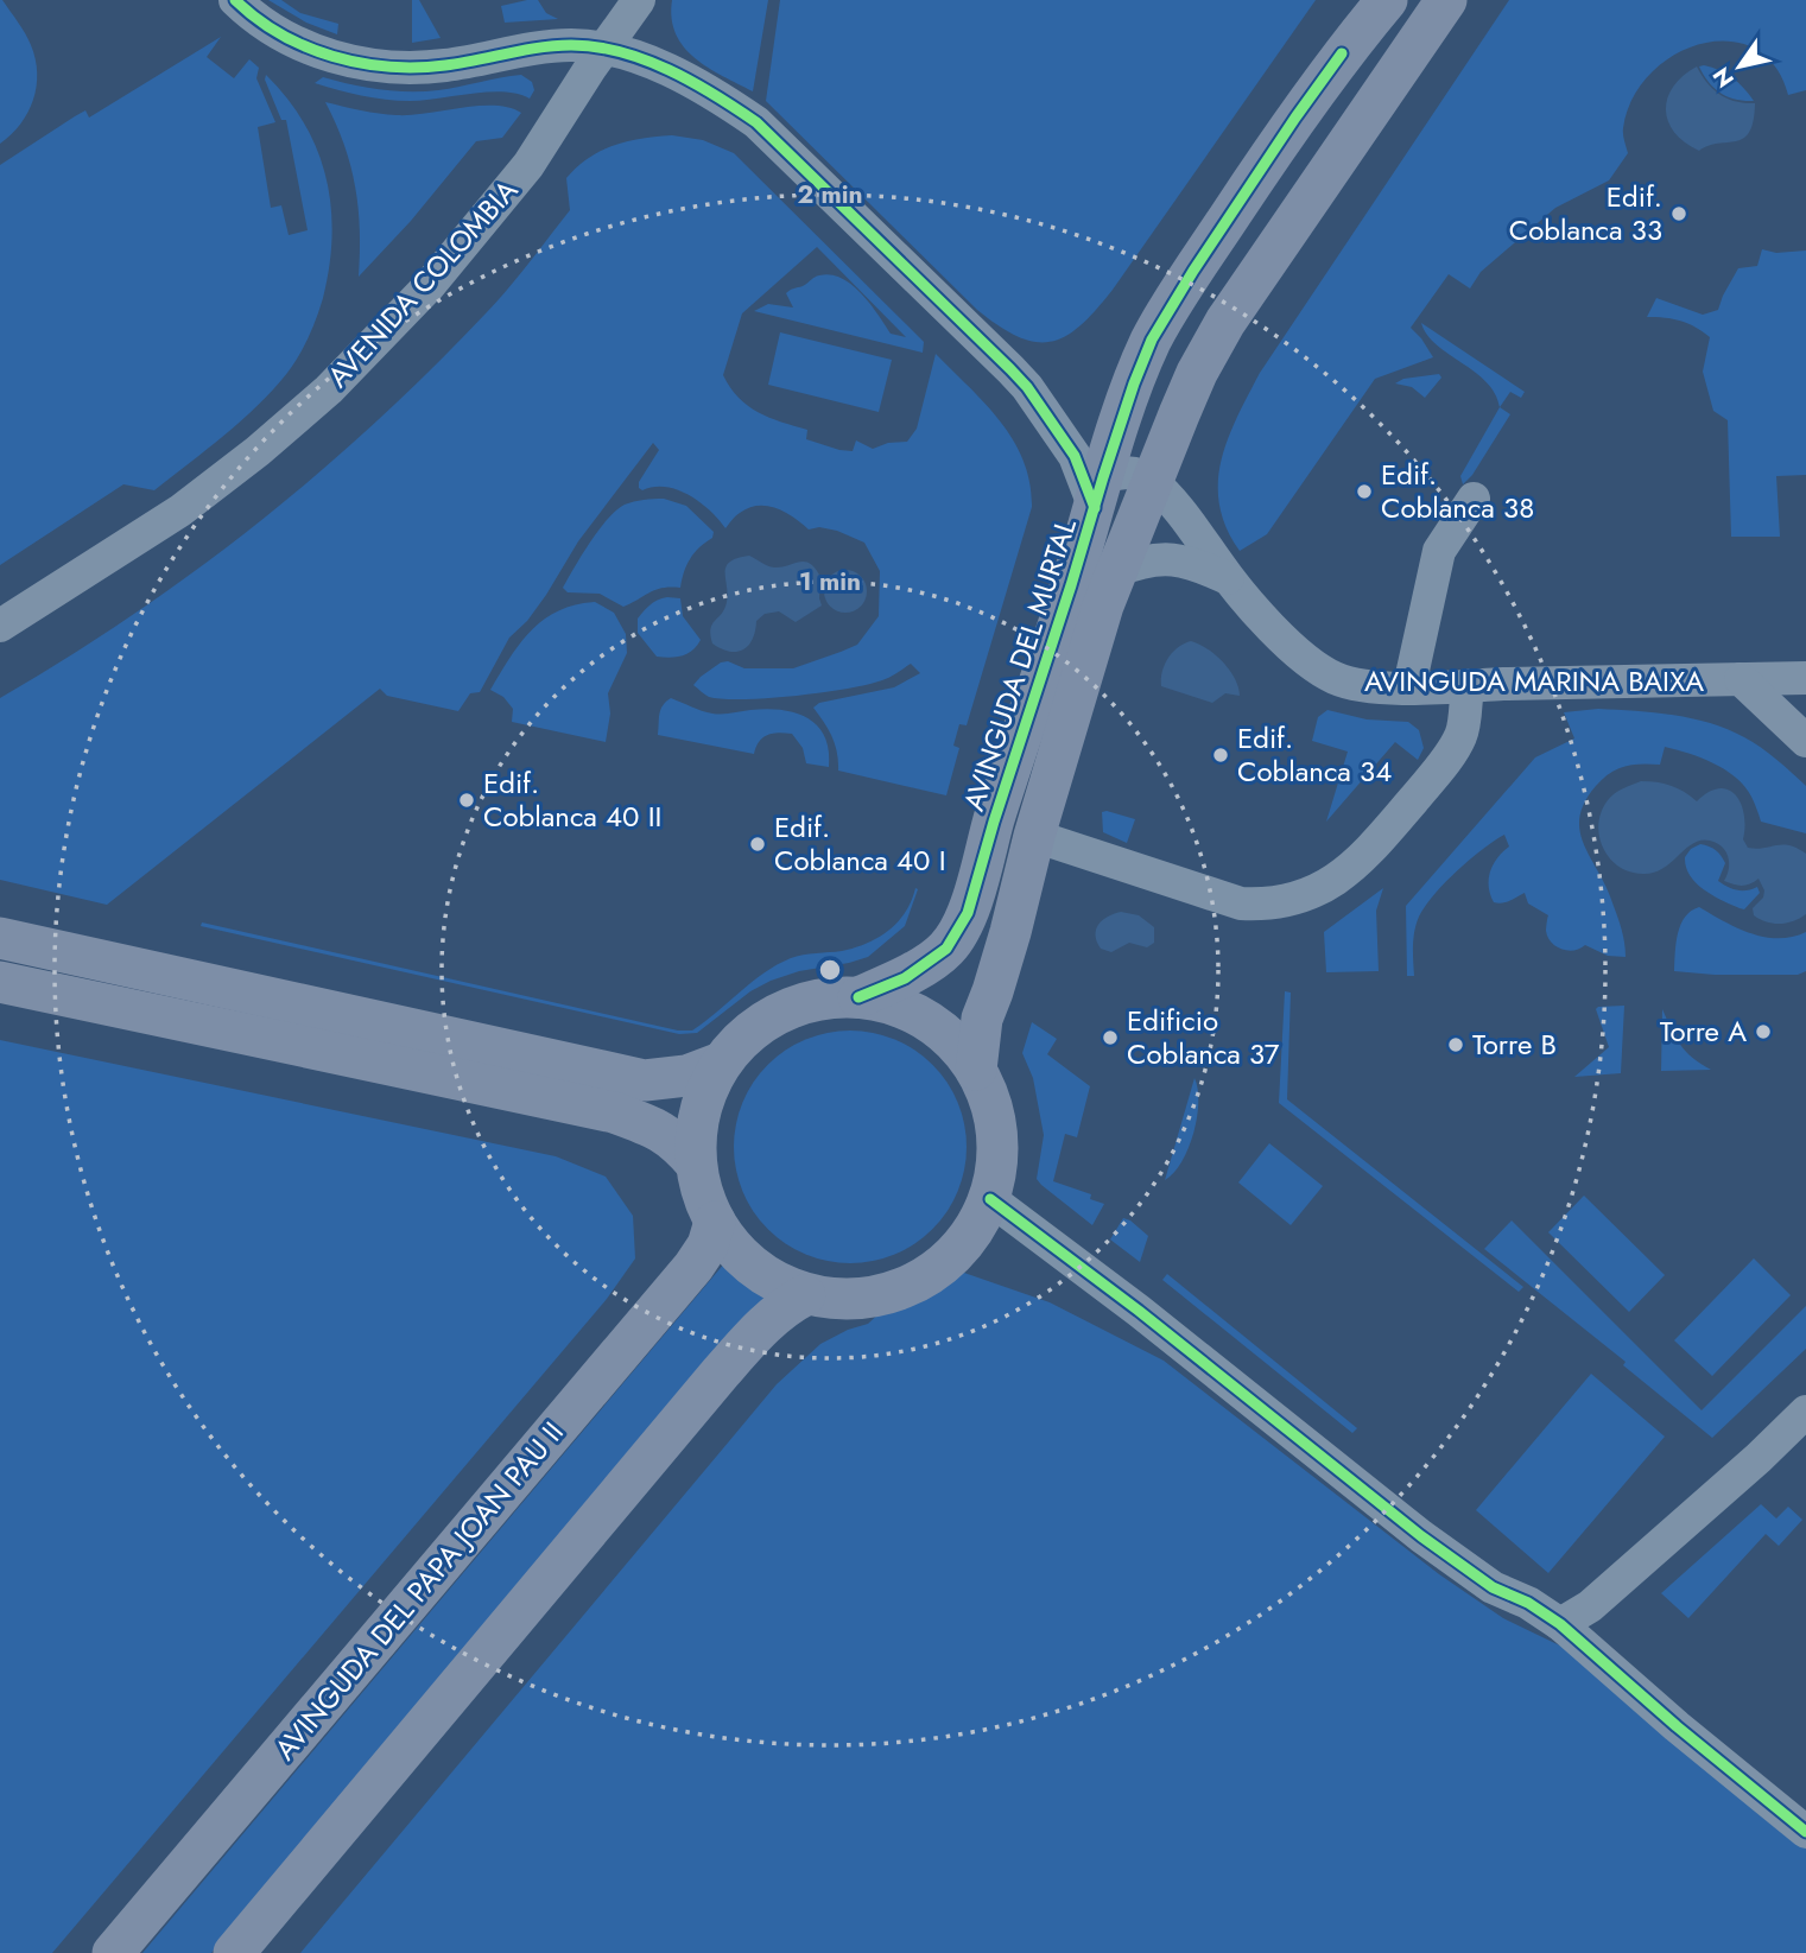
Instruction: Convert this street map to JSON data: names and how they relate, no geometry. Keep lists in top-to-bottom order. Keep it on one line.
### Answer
{"streets":{"main road":["AVINGUDA DEL MURTAL","AVINGUDA DEL PAPA JOAN PAU II"],"street":["AVENIDA COLOMBIA","AVINGUDA MARINA BAIXA"]},"places":["Edif. Coblanca 33","Edif. Coblanca 38","Edif. Coblanca 34","Edif. Coblanca 40 II","Edif. Coblanca 40 I","Torre A","Edificio Coblanca 37","Torre B"],"north":"bottom left","rings":["2 min","1 min"]}
